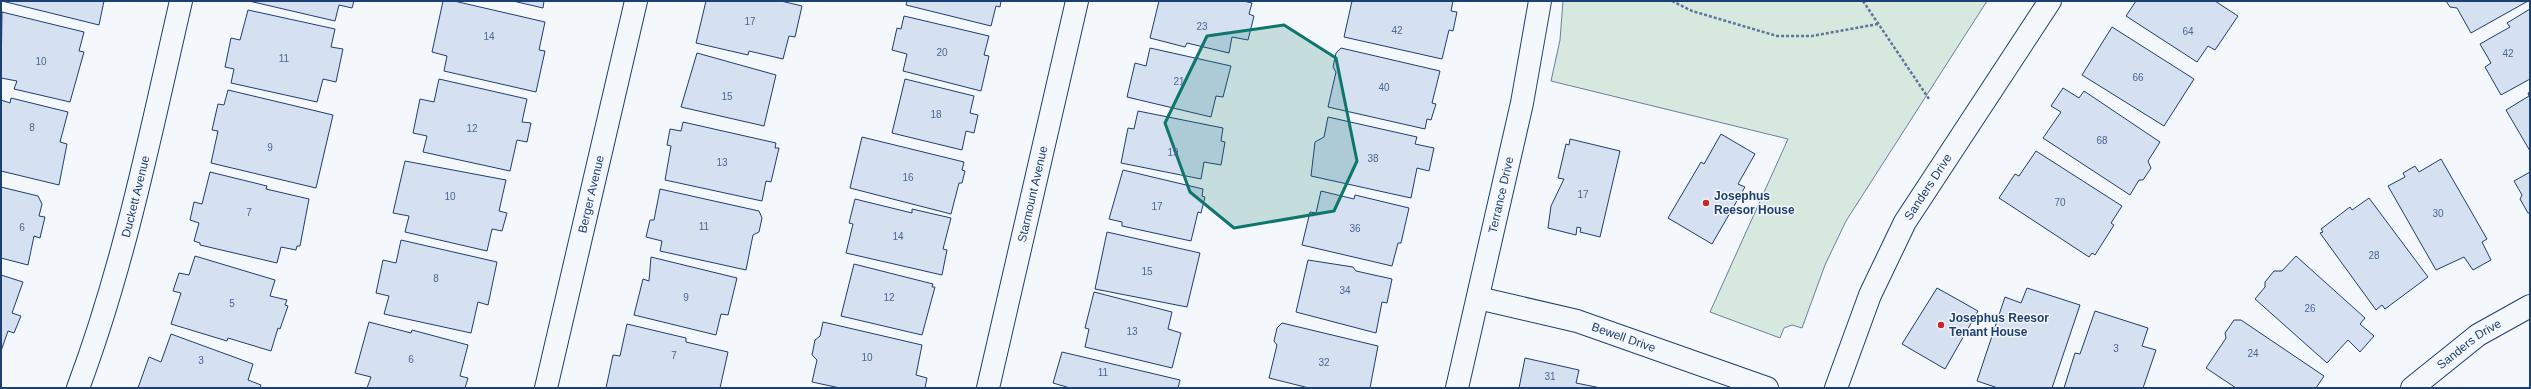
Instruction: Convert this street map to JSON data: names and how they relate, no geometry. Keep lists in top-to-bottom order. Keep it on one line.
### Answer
{"streets":{"street":["Sanders Drive","Berger Avenue","Starmount Avenue","Terrance Drive","Duckett Avenue","Bewell Drive"]},"crossings":[["Terrance Drive","Bewell Drive"]],"places":["Josephus Reesor House","Josephus Reesor Tenant House"],"house_numbers":["17","23","42","64","14","20","42","11","10","66","21","40","15","18","8","12","68","9","19","38","13","16","17","10","70","17","7","30","11","6","36","14","28","15","8","34","9","12","5","26","13","3","24","7","10","6","3","32","11","31"]}
